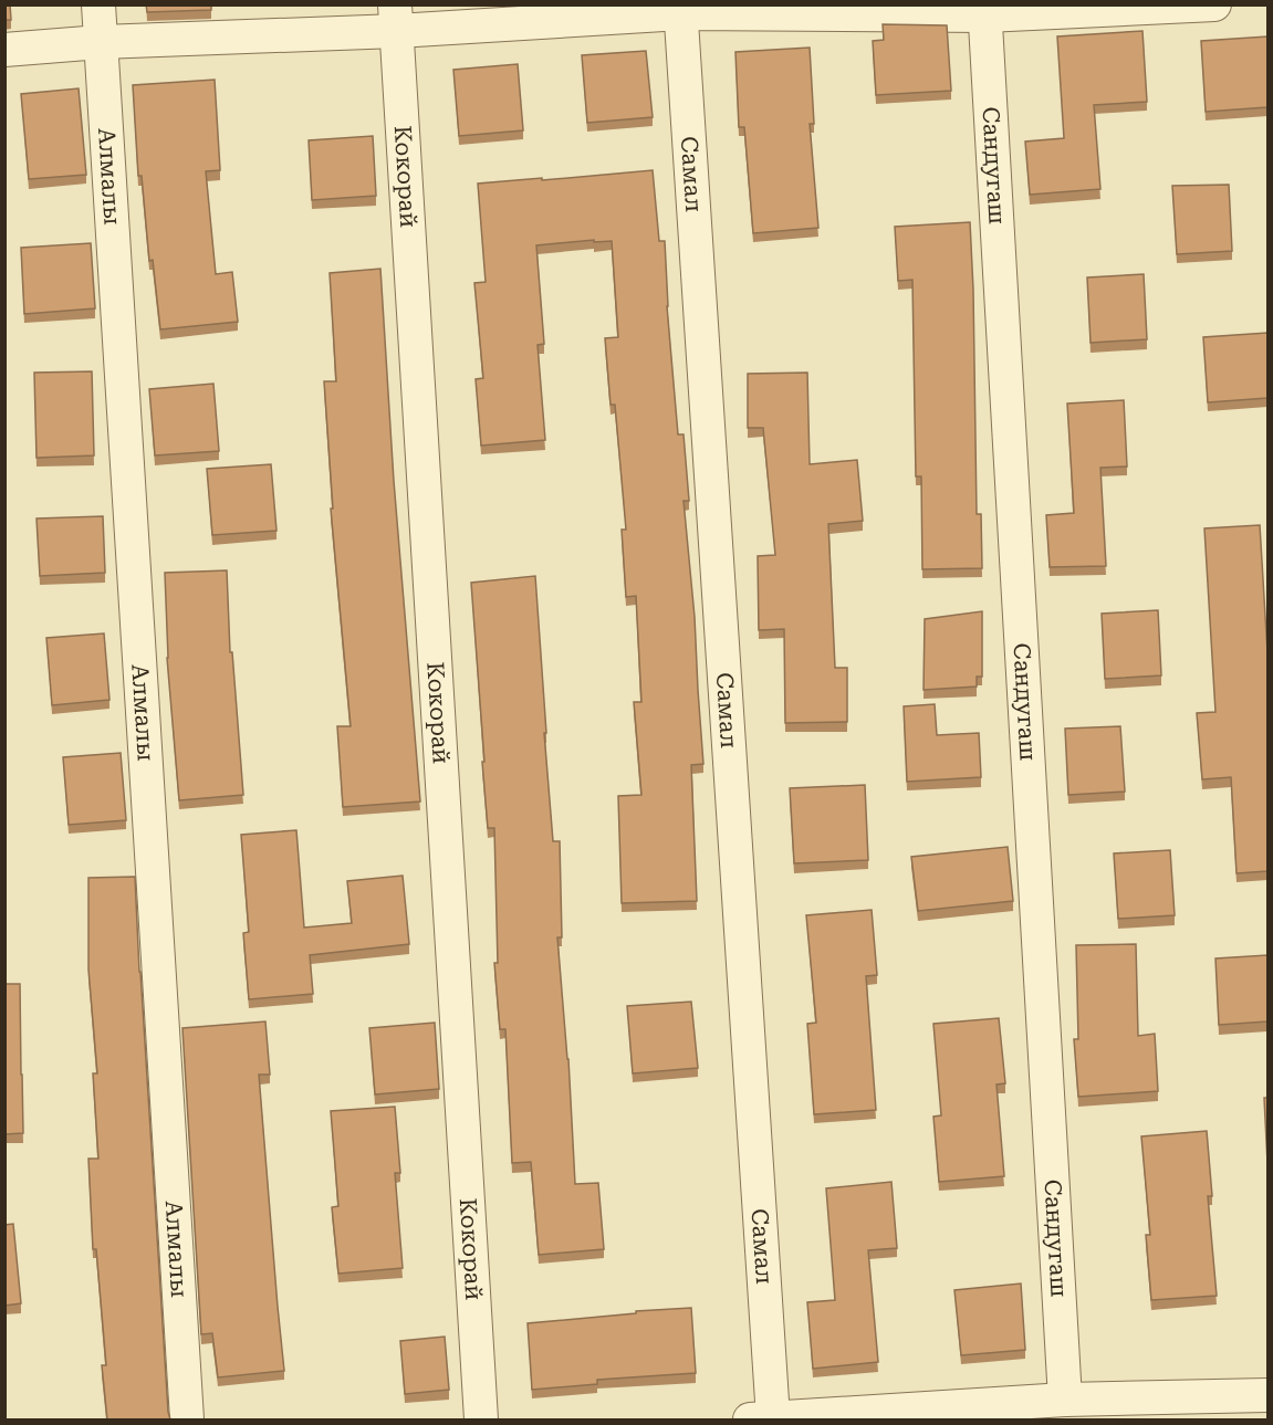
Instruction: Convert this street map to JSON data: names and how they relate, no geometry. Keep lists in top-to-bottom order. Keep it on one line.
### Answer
{"streets":{"street":["Сандугаш","Алмалы","Кокорай","Самал"]}}
